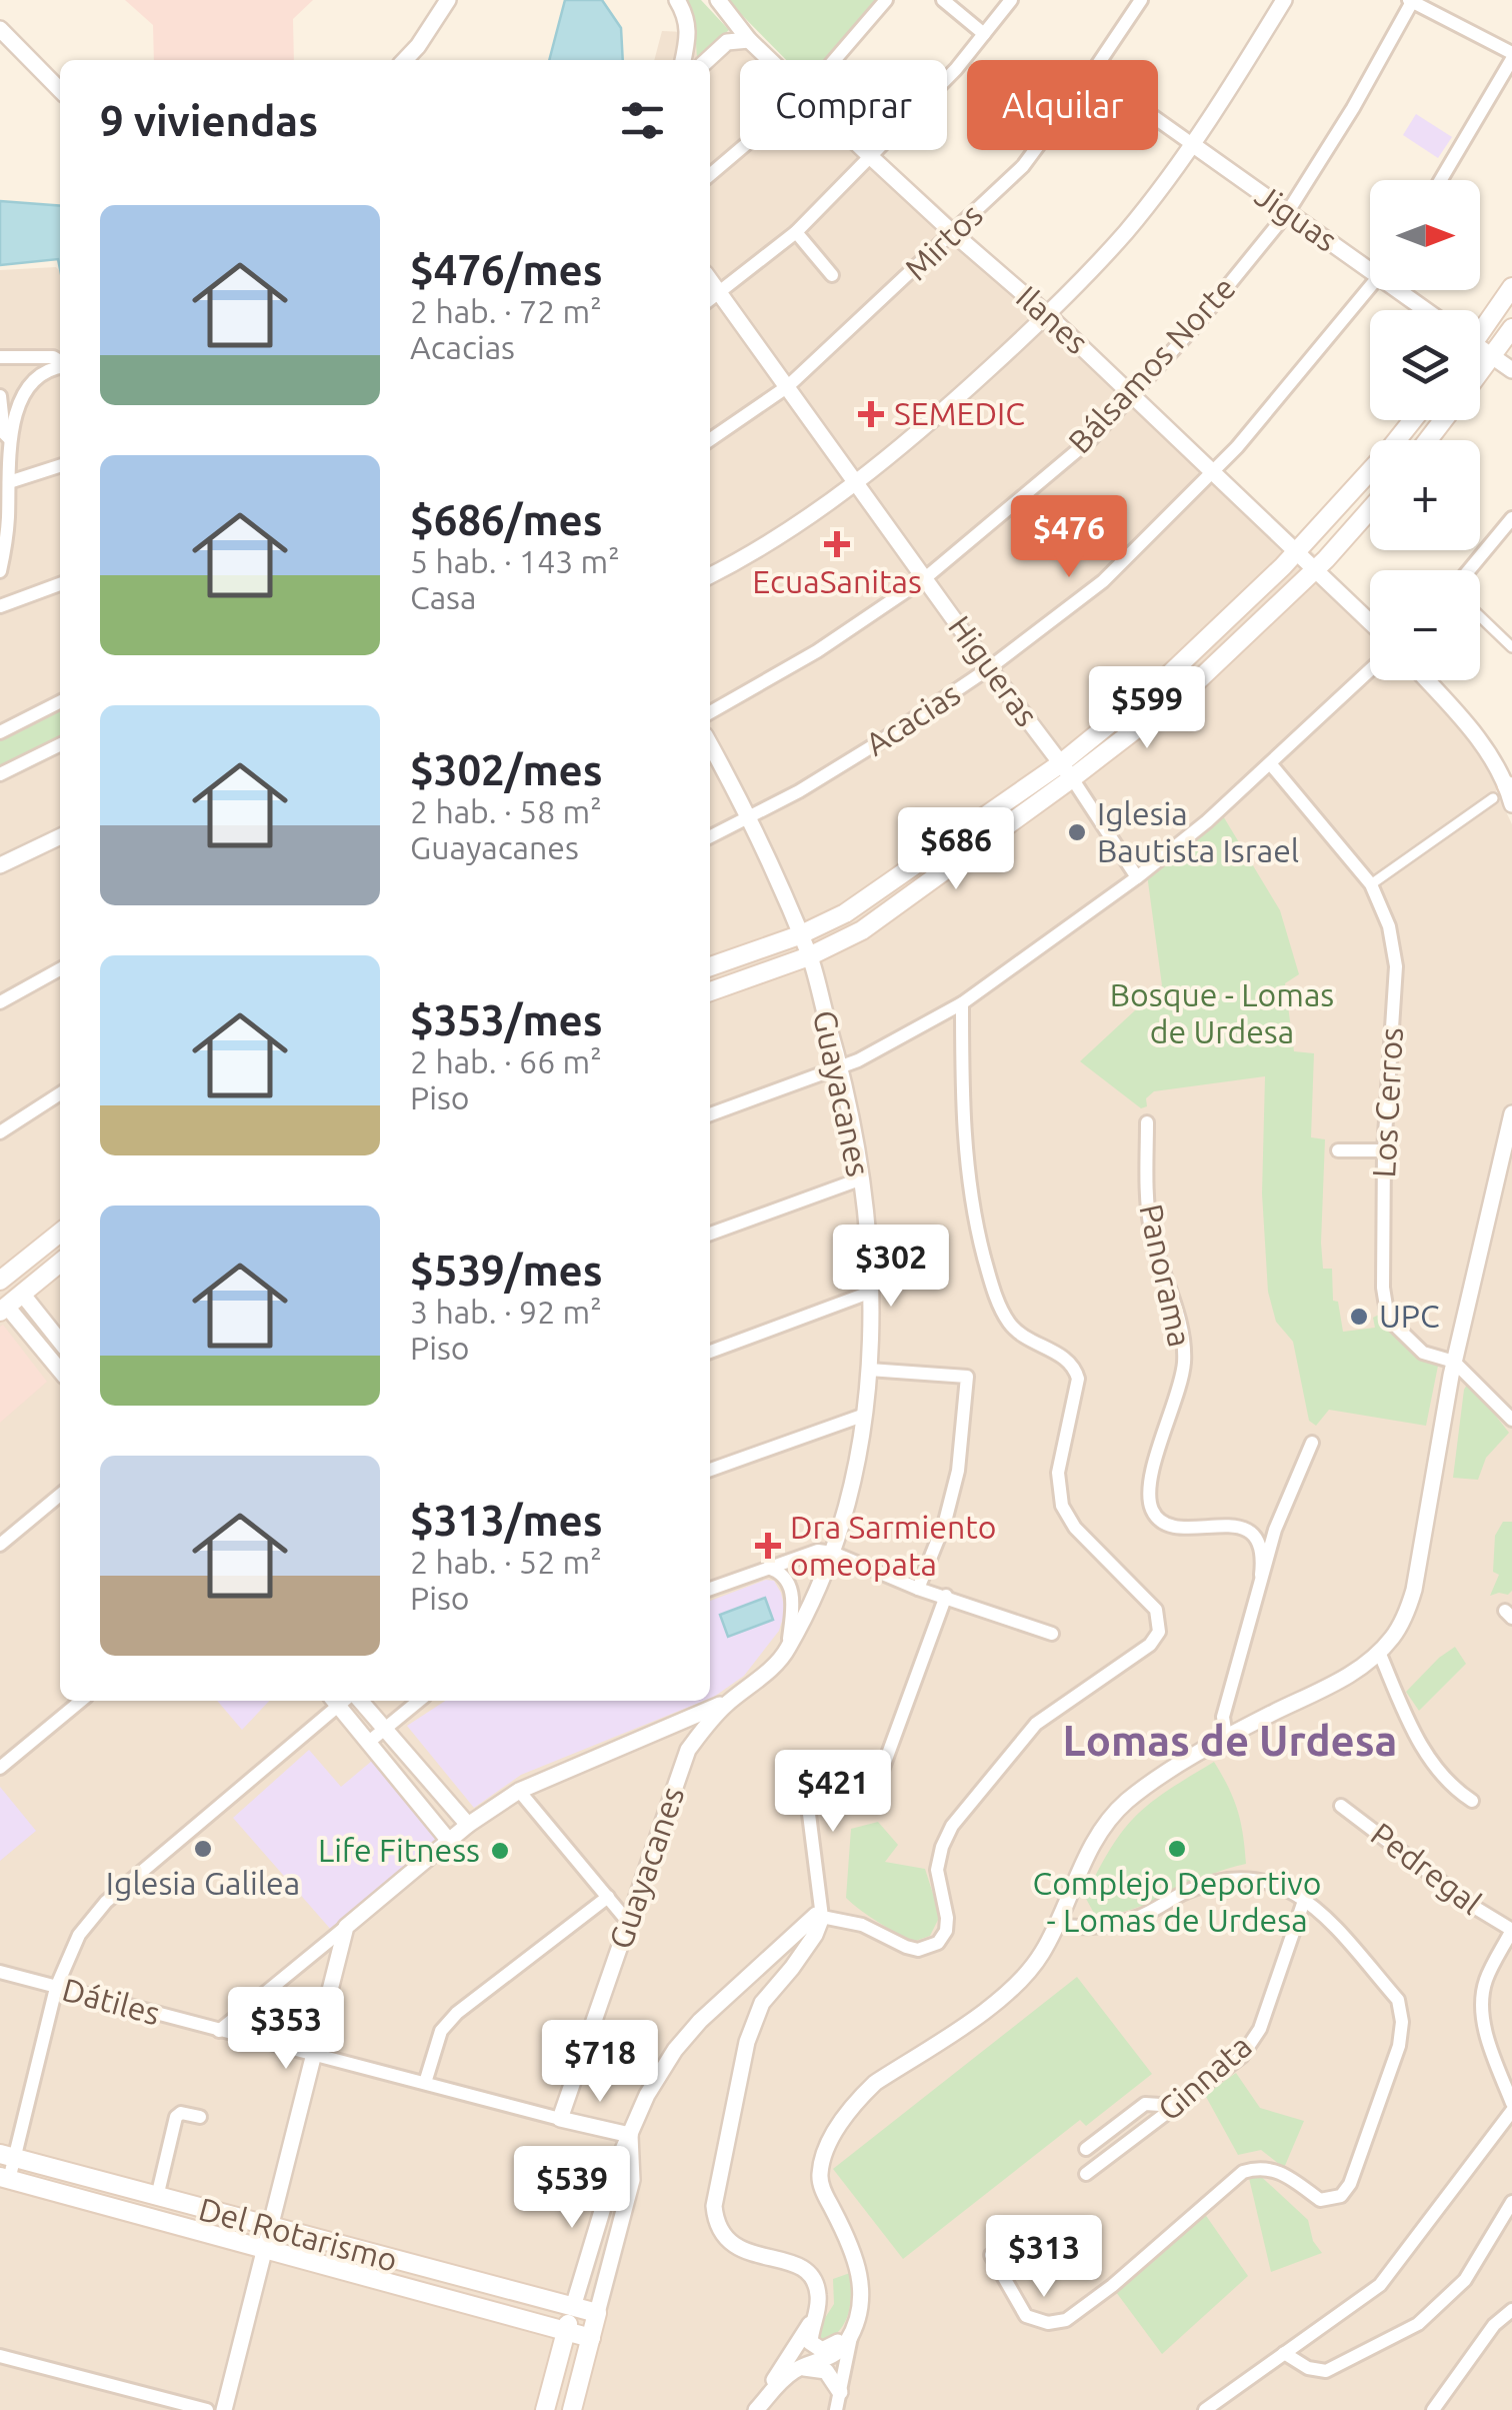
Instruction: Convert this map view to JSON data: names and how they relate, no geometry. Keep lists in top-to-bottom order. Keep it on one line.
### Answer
{"streets":{"main road":["Del Rotarismo"],"street":["Jiguas","Mirtos","Ilanes","Bálsamos Norte","Higueras","Acacias","Guayacanes","Los Cerros","Panorama","Pedregal","Dátiles","Ginnata"]},"crossings":[["Jiguas","Bálsamos Norte"],["Mirtos","Ilanes"],["Mirtos","Higueras"],["Ilanes","Bálsamos Norte"],["Ilanes","Acacias"],["Bálsamos Norte","Higueras"],["Higueras","Acacias"],["Acacias","Guayacanes"],["Guayacanes","Dátiles"]],"districts":["Lomas de Urdesa"],"parks":["Bosque - Lomas de Urdesa"],"places":{"health":["SEMEDIC","EcuaSanitas","Dra Sarmiento omeopata"],"other":["Iglesia Bautista Israel","UPC","Iglesia Galilea","Complejo Deportivo - Lomas de Urdesa","Life Fitness"]},"north":"right","page":{"chip":["Comprar","Alquilar"],"heading":"9 viviendas","map_buttons":["+","−"],"list":[{"name":"$476/mes","note":"2 hab. · 72 m² · Acacias"},{"name":"$686/mes","note":"5 hab. · 143 m² · Casa"},{"name":"$302/mes","note":"2 hab. · 58 m² · Guayacanes"},{"name":"$353/mes","note":"2 hab. · 66 m² · Piso"},{"name":"$539/mes","note":"3 hab. · 92 m² · Piso"},{"name":"$313/mes","note":"2 hab. · 52 m² · Piso"}],"price":["$476","$599","$686","$302","$421","$353","$718","$539","$313"]}}
